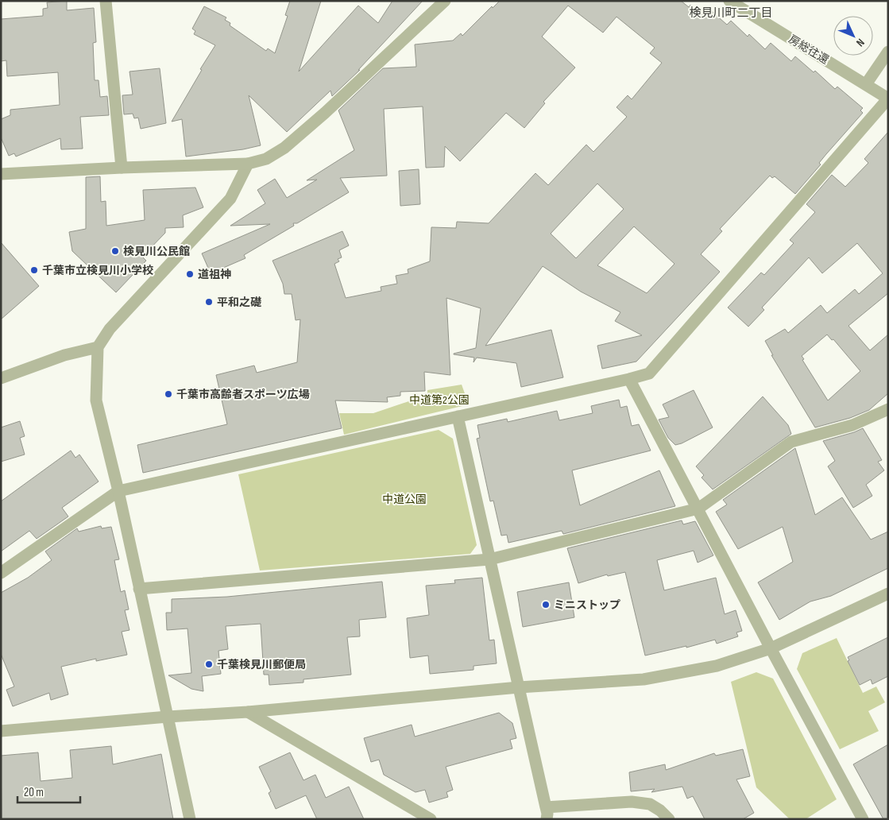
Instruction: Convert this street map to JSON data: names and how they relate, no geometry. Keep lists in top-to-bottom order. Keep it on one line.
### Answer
{"streets":{"street":["房総往還"]},"districts":["検見川町二丁目"],"parks":["中道第2公園","中道公園"],"places":["検見川公民館","千葉市立検見川小学校","道祖神","平和之礎","千葉市高齢者スポーツ広場","ミニストップ","千葉検見川郵便局"],"scale_bar":"20 m","north":"bottom right"}
